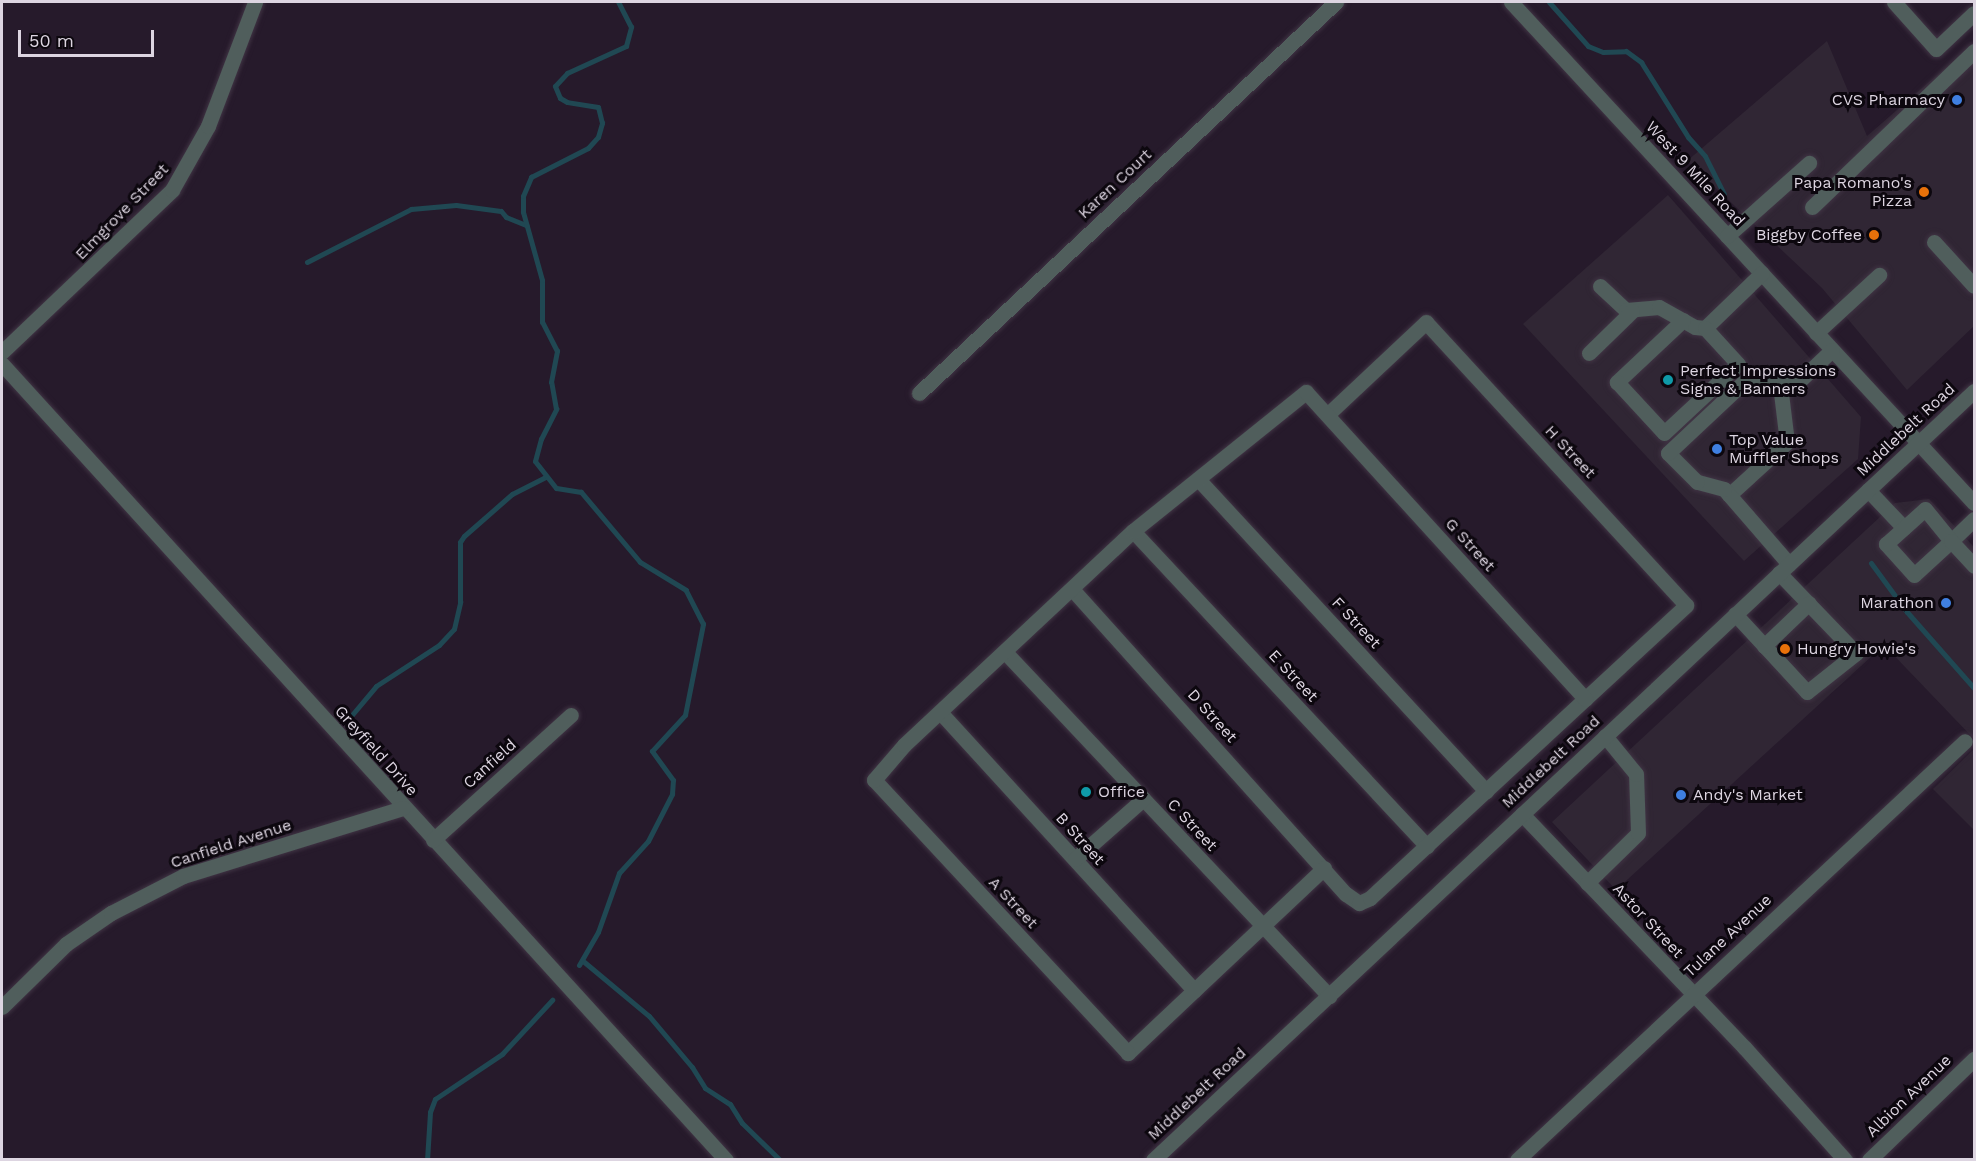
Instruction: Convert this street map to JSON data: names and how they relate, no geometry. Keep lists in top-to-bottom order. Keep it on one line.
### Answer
{"streets":{"street":["West 9 Mile Road","Karen Court","Elmgrove Street","Middlebelt Road","H Street","G Street","F Street","E Street","D Street","Greyfield Drive","Canfield","C Street","B Street","Canfield Avenue","A Street","Astor Street","Tulane Avenue","Albion Avenue"]},"crossings":[["West 9 Mile Road","Middlebelt Road"],["Middlebelt Road","C Street"],["Middlebelt Road","Astor Street"],["H Street","G Street"],["G Street","F Street"],["E Street","D Street"],["D Street","A Street"],["Greyfield Drive","Canfield"],["Greyfield Drive","Canfield Avenue"],["C Street","A Street"],["B Street","A Street"],["Astor Street","Tulane Avenue"]],"places":["CVS Pharmacy","Papa Romano's Pizza","Biggby Coffee","Perfect Impressions Signs & Banners","Top Value Muffler Shops","Marathon","Hungry Howie's","Office","Andy's Market"],"scale_bar":"50 m"}
